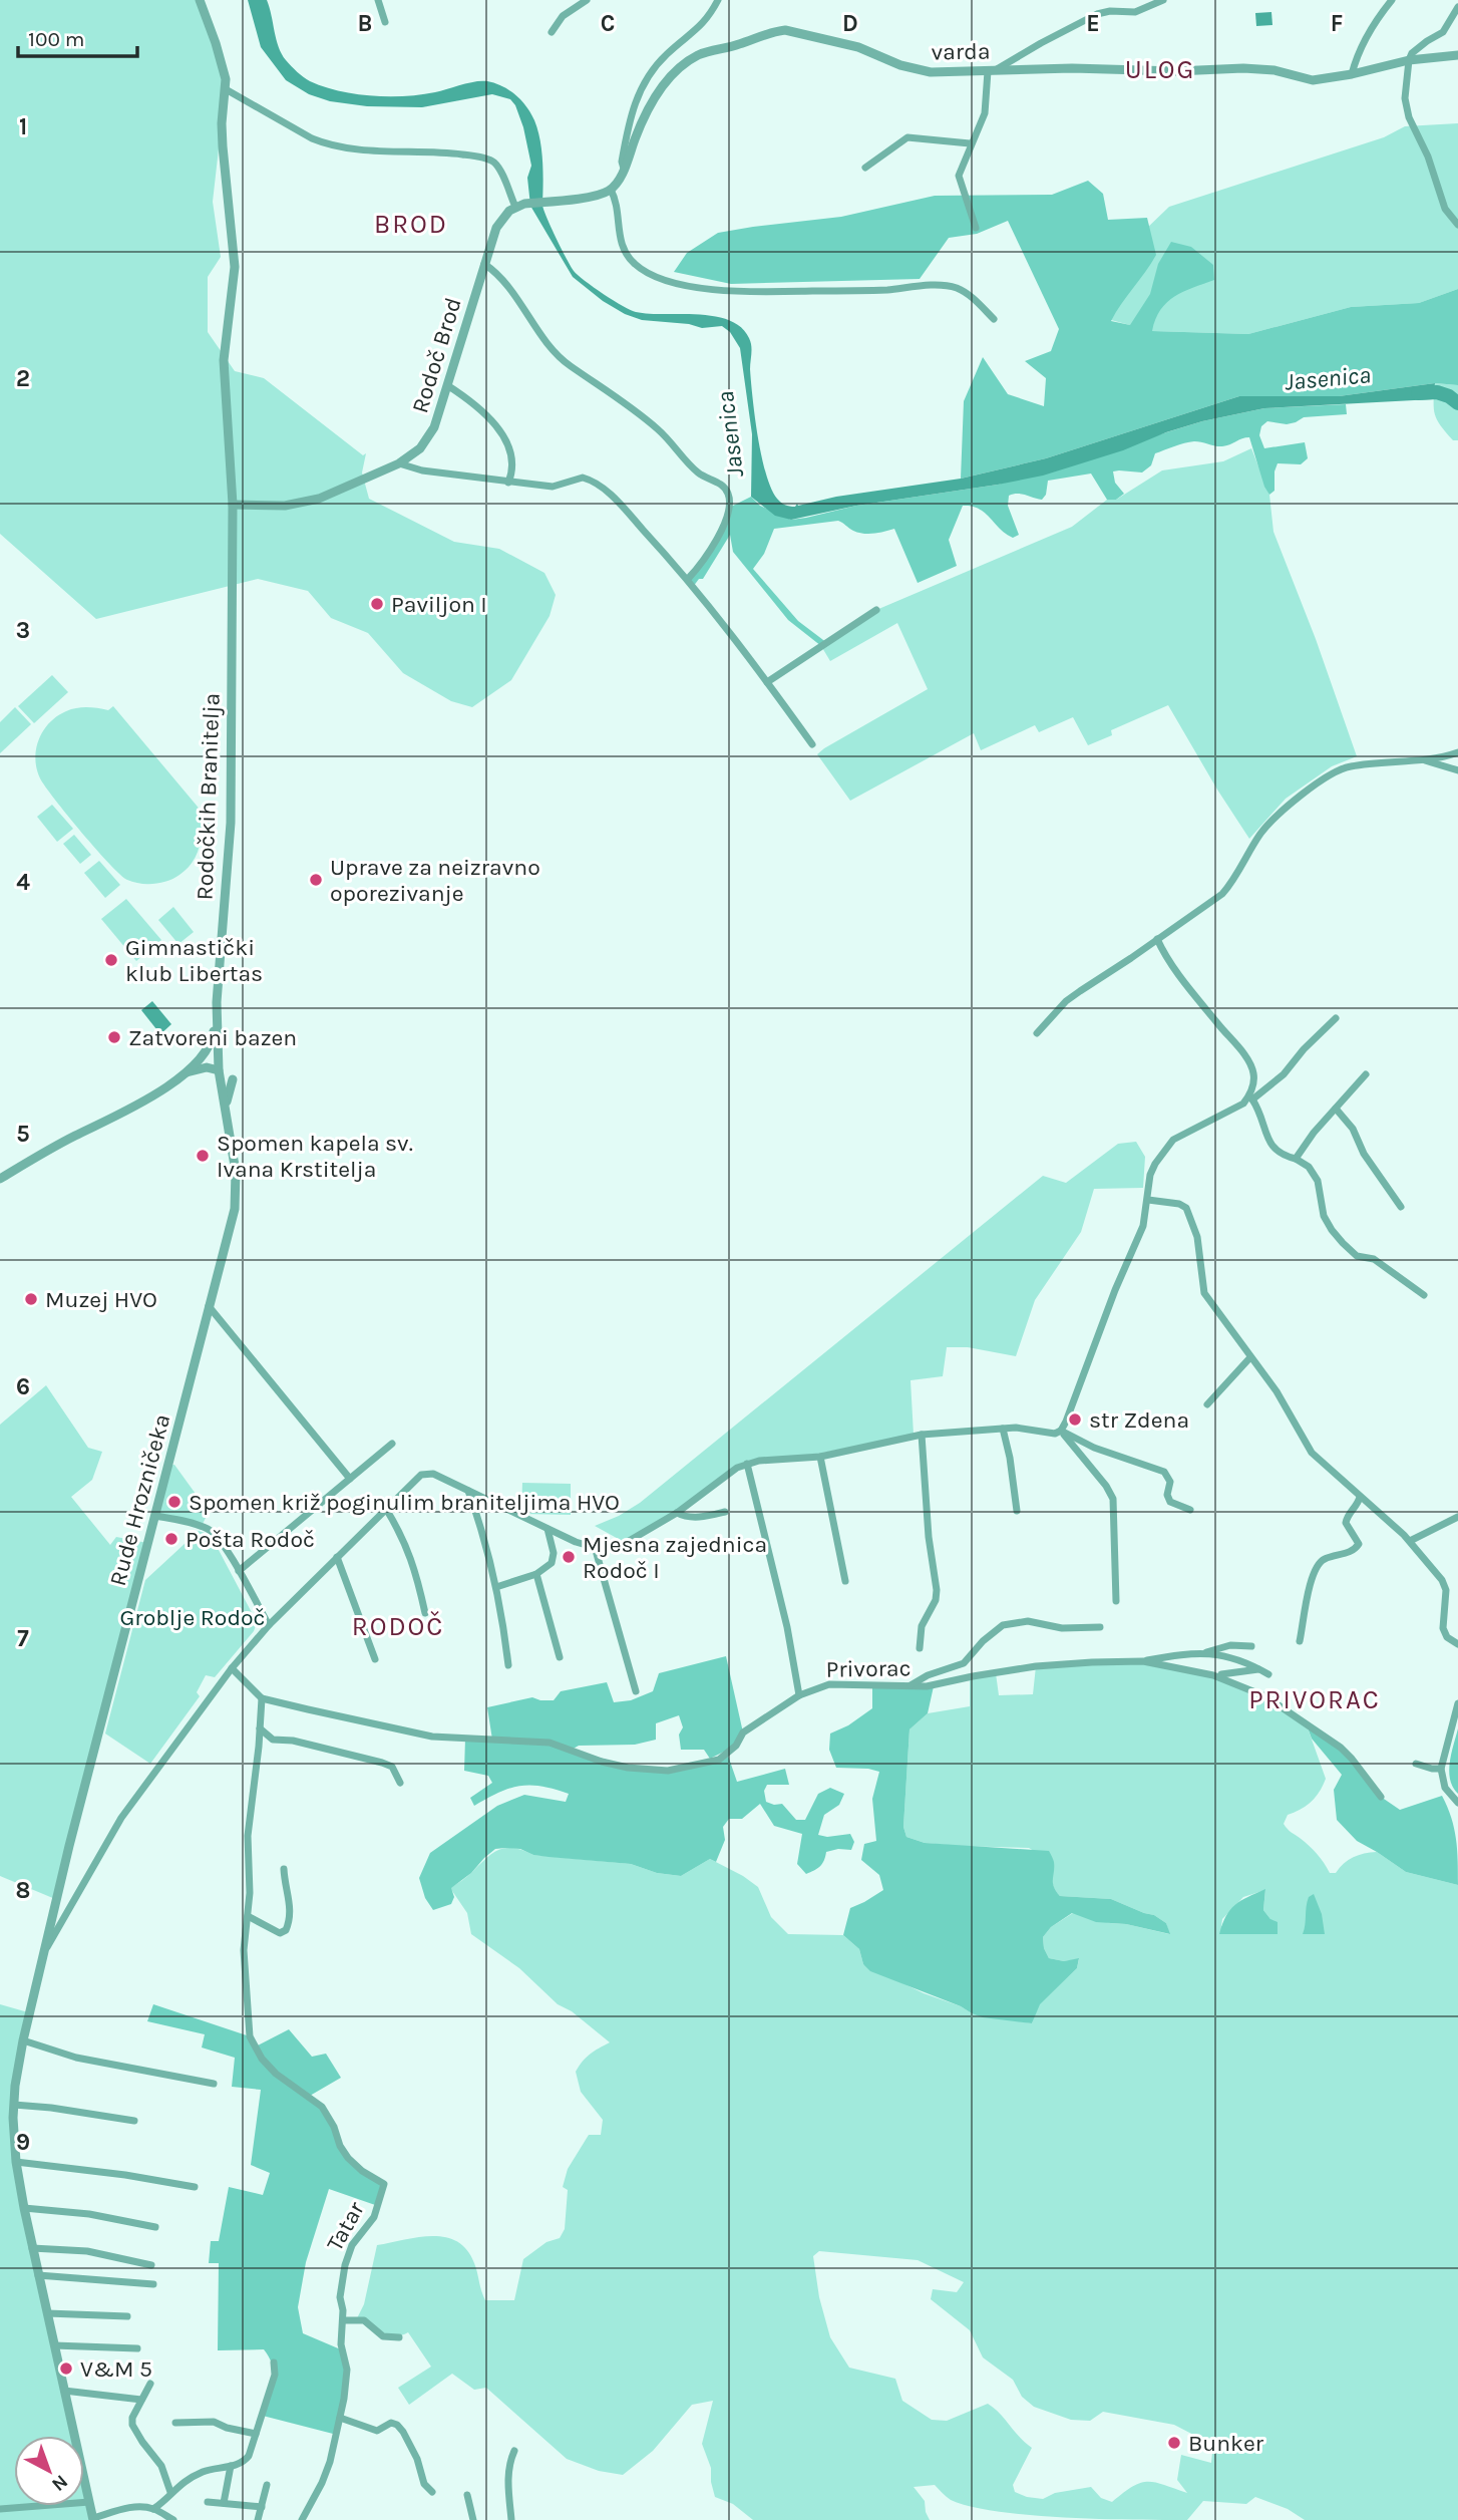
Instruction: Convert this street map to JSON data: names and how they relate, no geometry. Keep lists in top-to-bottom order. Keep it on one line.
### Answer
{"streets":{"street":["varda","Rodoč Brod","Rodočkih Branitelja","Rude Hrozničeka","Privorac","Tatar"]},"crossings":[["Rodoč Brod","Rodočkih Branitelja"],["Rodočkih Branitelja","Rude Hrozničeka"],["Privorac","Tatar"]],"districts":["ULOG","BROD","RODOČ","PRIVORAC"],"water":["Jasenica"],"parks":["Groblje Rodoč"],"places":["Paviljon I","Uprave za neizravno oporezivanje","Gimnastički klub Libertas","Zatvoreni bazen","Spomen kapela sv. Ivana Krstitelja","Muzej HVO","str Zdena","Spomen križ poginulim braniteljima HVO","Pošta Rodoč","Mjesna zajednica Rodoč I","V&M 5","Bunker"],"scale_bar":"100 m","north":"bottom right","grid":{"columns":["B","C","D","E","F"],"rows":["1","2","3","4","5","6","7","8","9"]}}
